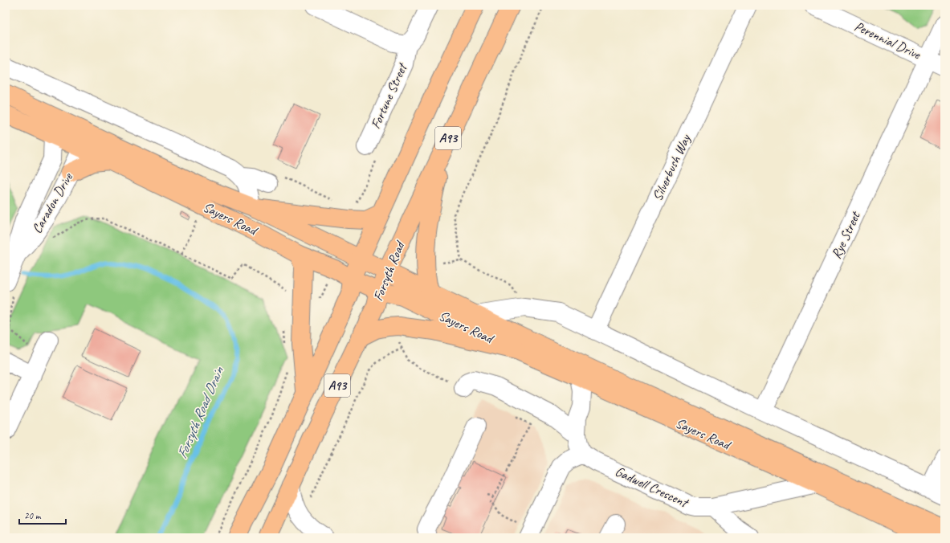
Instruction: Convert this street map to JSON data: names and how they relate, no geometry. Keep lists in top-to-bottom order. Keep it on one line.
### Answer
{"streets":{"main road":["A93","Sayers Road","Forsyth Road"],"street":["Perennial Drive","Fortune Street","Silverbush Way","Caradon Drive","Rye Street","Gadwell Crescent"]},"crossings":[["Perennial Drive","Rye Street"],["Silverbush Way","Sayers Road"],["Caradon Drive","Sayers Road"],["Sayers Road","Rye Street"],["Sayers Road","Forsyth Road"],["Sayers Road","Gadwell Crescent"]],"water":["Forsyth Road Drain"],"scale_bar":"20 m"}
